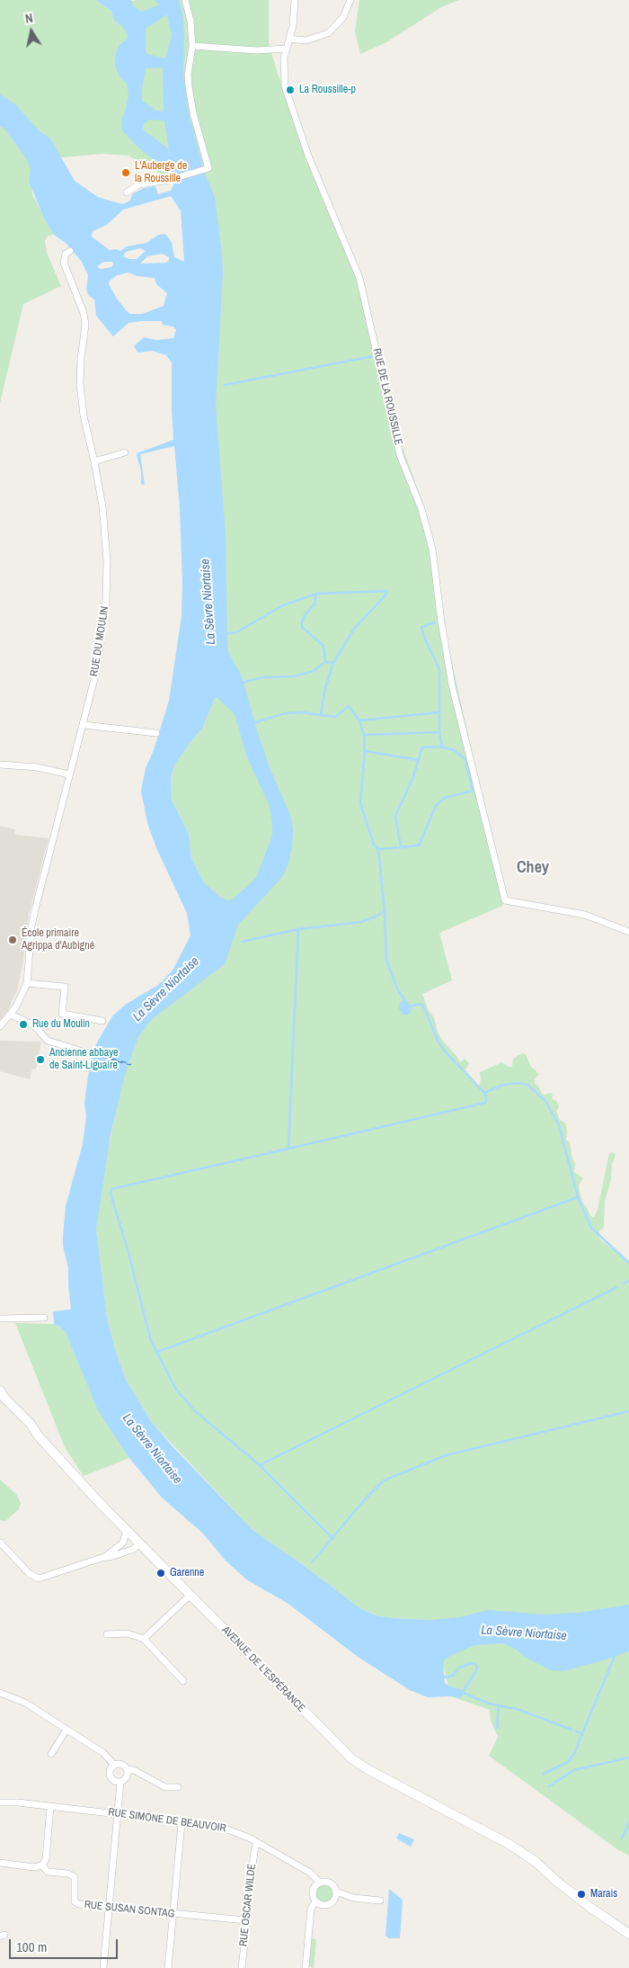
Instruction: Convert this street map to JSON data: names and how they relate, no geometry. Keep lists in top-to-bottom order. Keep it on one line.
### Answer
{"streets":{"street":["RUE DE LA ROUSSILLE","RUE DU MOULIN","AVENUE DE L'ESPÉRANCE","RUE SIMONE DE BEAUVOIR","RUE OSCAR WILDE","RUE SUSAN SONTAG"]},"crossings":[["RUE SIMONE DE BEAUVOIR","RUE OSCAR WILDE"],["RUE OSCAR WILDE","RUE SUSAN SONTAG"]],"districts":["Chey"],"water":["La Sèvre Niortaise"],"places":["La Roussille-p","L'Auberge de la Roussille","École primaire Agrippa d'Aubigné","Rue du Moulin","Ancienne abbaye de Saint-Liguaire","Garenne","Marais"],"scale_bar":"100 m","north":"top"}
